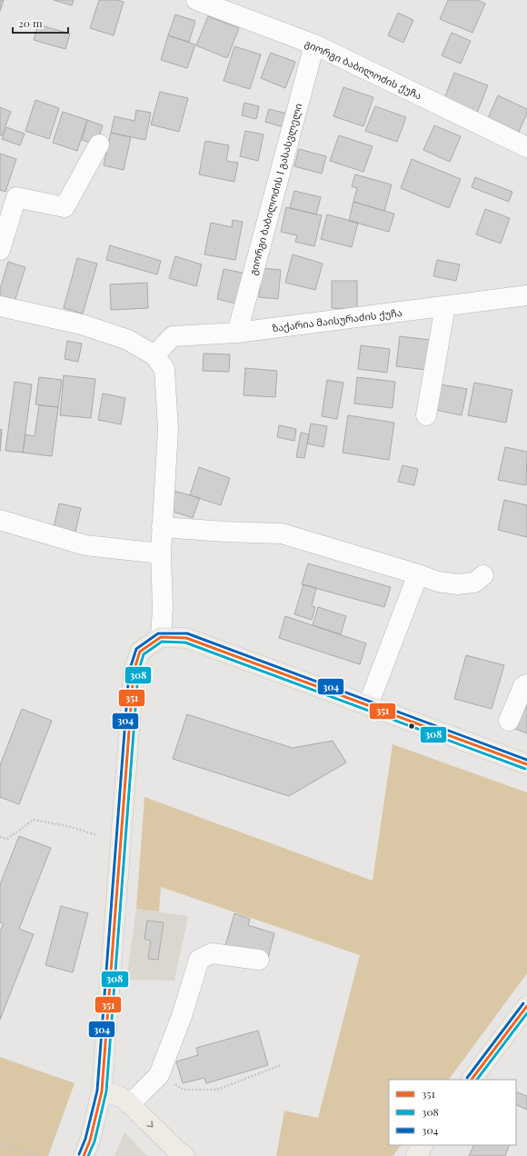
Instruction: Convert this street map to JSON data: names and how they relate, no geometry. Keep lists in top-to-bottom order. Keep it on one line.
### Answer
{"streets":{"street":["გიორგი ბაბილოძის ქუჩა","გიორგი ბაბილოძის I გასასვლელი","ზაქარია მაისურაძის ქუჩა"]},"crossings":[["გიორგი ბაბილოძის ქუჩა","გიორგი ბაბილოძის I გასასვლელი"],["გიორგი ბაბილოძის I გასასვლელი","ზაქარია მაისურაძის ქუჩა"]],"lines":["transit line 304","transit line 351","transit line 308"],"legend":["351","308","304"],"scale_bar":"20 m"}
